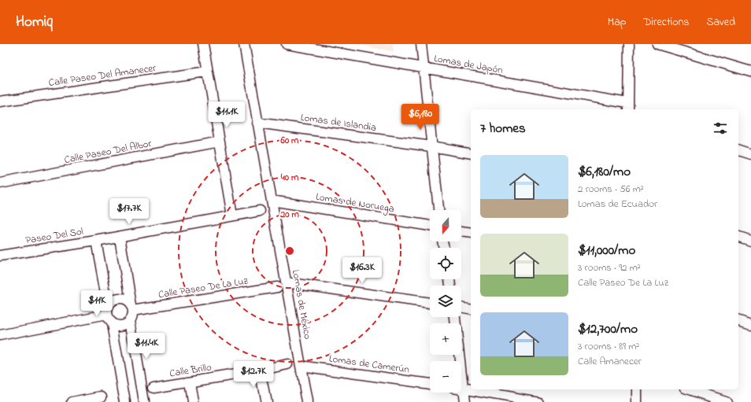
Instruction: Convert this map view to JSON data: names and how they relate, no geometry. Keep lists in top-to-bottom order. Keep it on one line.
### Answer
{"streets":{"street":["Lomas de Japón","Calle Paseo Del Amanecer","Lomas de Islandia","Calle Paseo Del Albor","Lomas de Noruega","Paseo Del Sol","Calle Paseo De La Luz","Lomas de México","Lomas de Camerún","Calle Brillo"]},"crossings":[["Lomas de Islandia","Lomas de México"],["Lomas de Noruega","Lomas de México"],["Lomas de México","Lomas de Camerún"]],"north":"bottom","page":{"header":"Homiq","nav":["Map","Directions","Saved"],"price":["$11.1K","$6,180","$17.7K","$16.3K","$11K","$11.4K","$12.7K"],"heading":"7 homes","list":[{"name":"$6,180/mo","note":"2 rooms · 56 m² · Lomas de Ecuador"},{"name":"$11,000/mo","note":"3 rooms · 92 m² · Calle Paseo De La Luz"},{"name":"$12,700/mo","note":"3 rooms · 89 m² · Calle Amanecer"}],"map_buttons":["+","−"]},"rings":["60 m","40 m","20 m"]}
